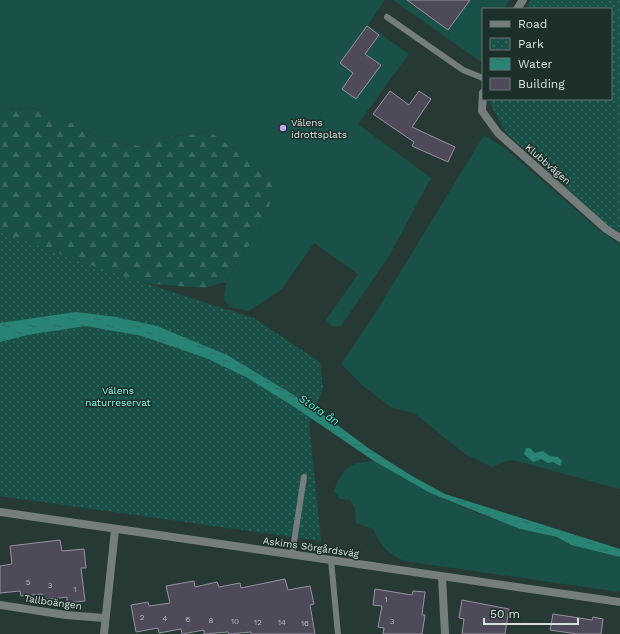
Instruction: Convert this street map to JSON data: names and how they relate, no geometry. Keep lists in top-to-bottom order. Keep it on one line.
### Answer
{"streets":{"street":["Klubbvägen","Askims Sörgårdsväg","Tallboängen"]},"water":["Stora ån"],"parks":["Välens naturreservat"],"places":["Välens idrottsplats"],"house_numbers":["5","3","1","1","2","4","6","8","10","3","12","14","16"],"legend":["Road","Park","Water","Building"],"scale_bar":"50 m"}
